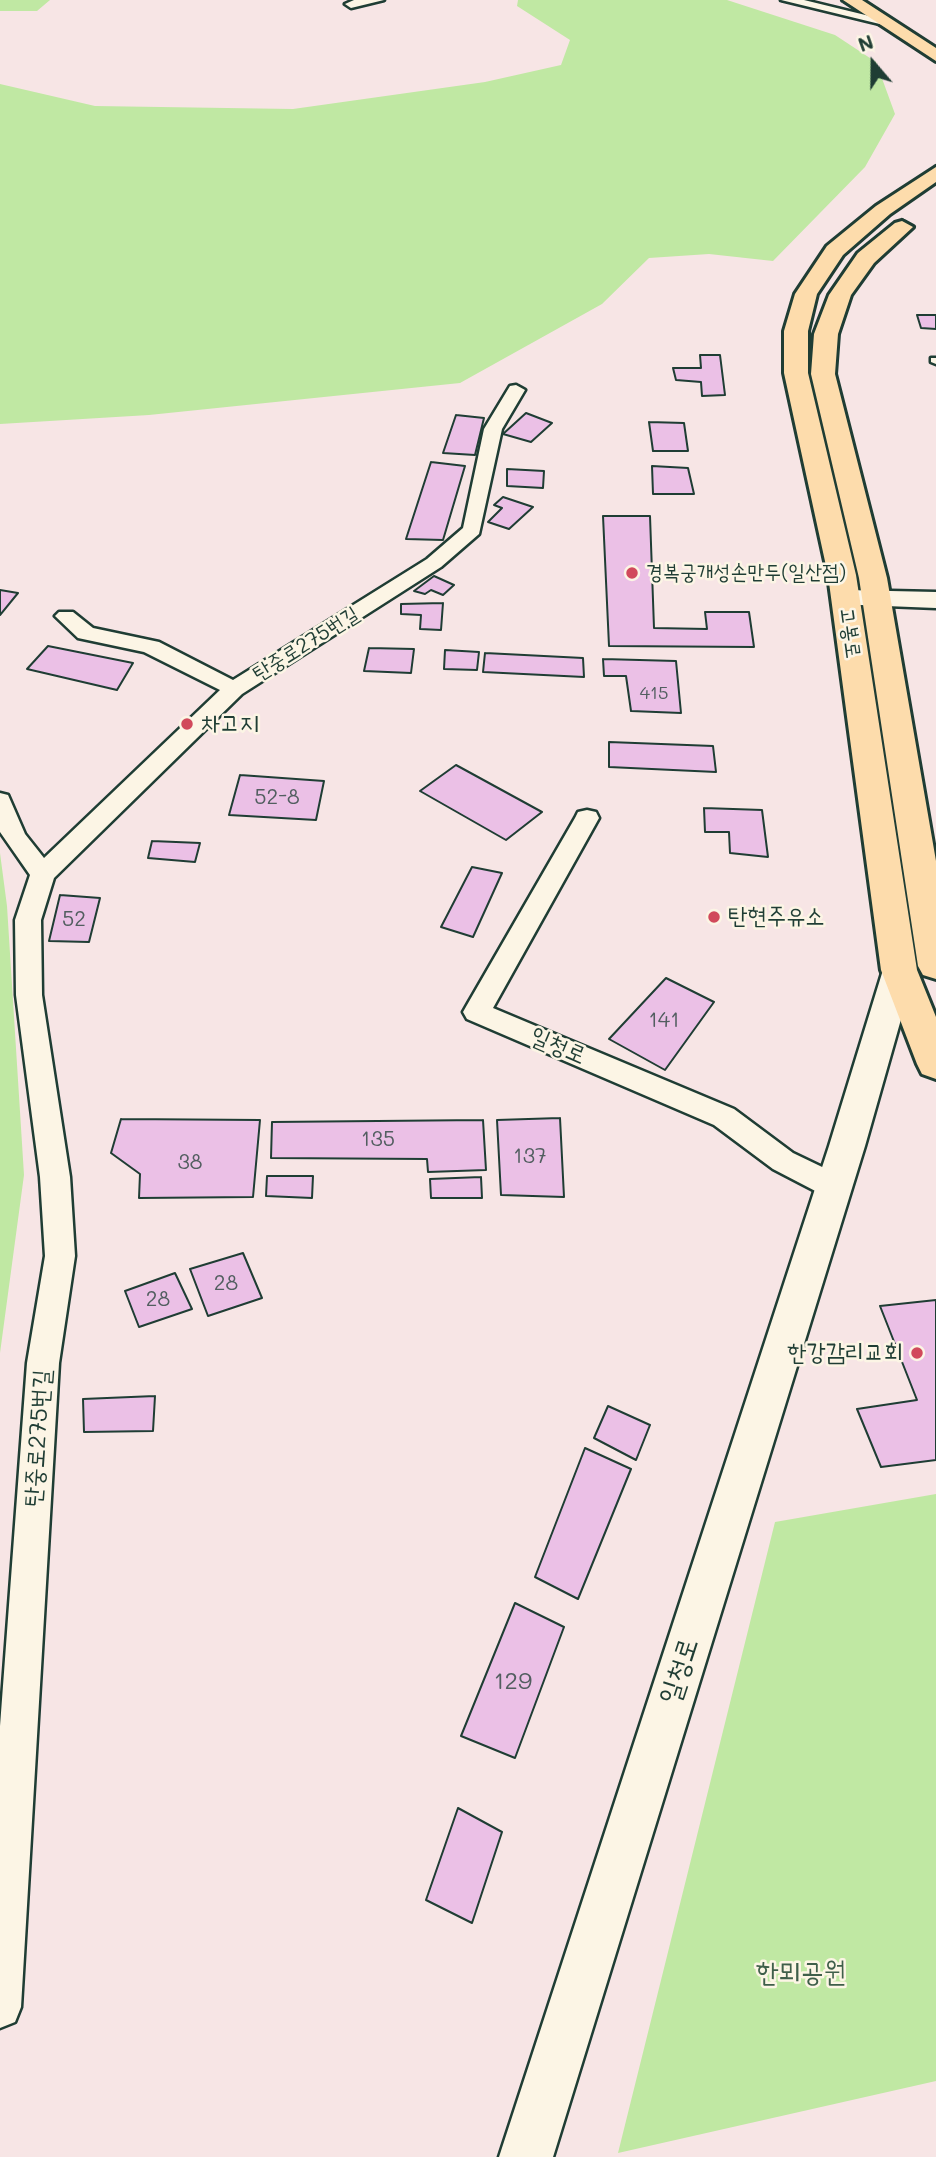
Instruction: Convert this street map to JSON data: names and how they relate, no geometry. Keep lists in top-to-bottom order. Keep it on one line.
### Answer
{"streets":{"main road":["고봉로"],"street":["탄중로275번길","일청로"]},"crossings":[["고봉로","일청로"]],"parks":["한뫼공원"],"places":["경복궁개성손만두(일산점)","차고지","탄현주유소","한강감리교회"],"house_numbers":["415","52-8","52","141","135","137","38","28","28","129"],"north":"top"}
